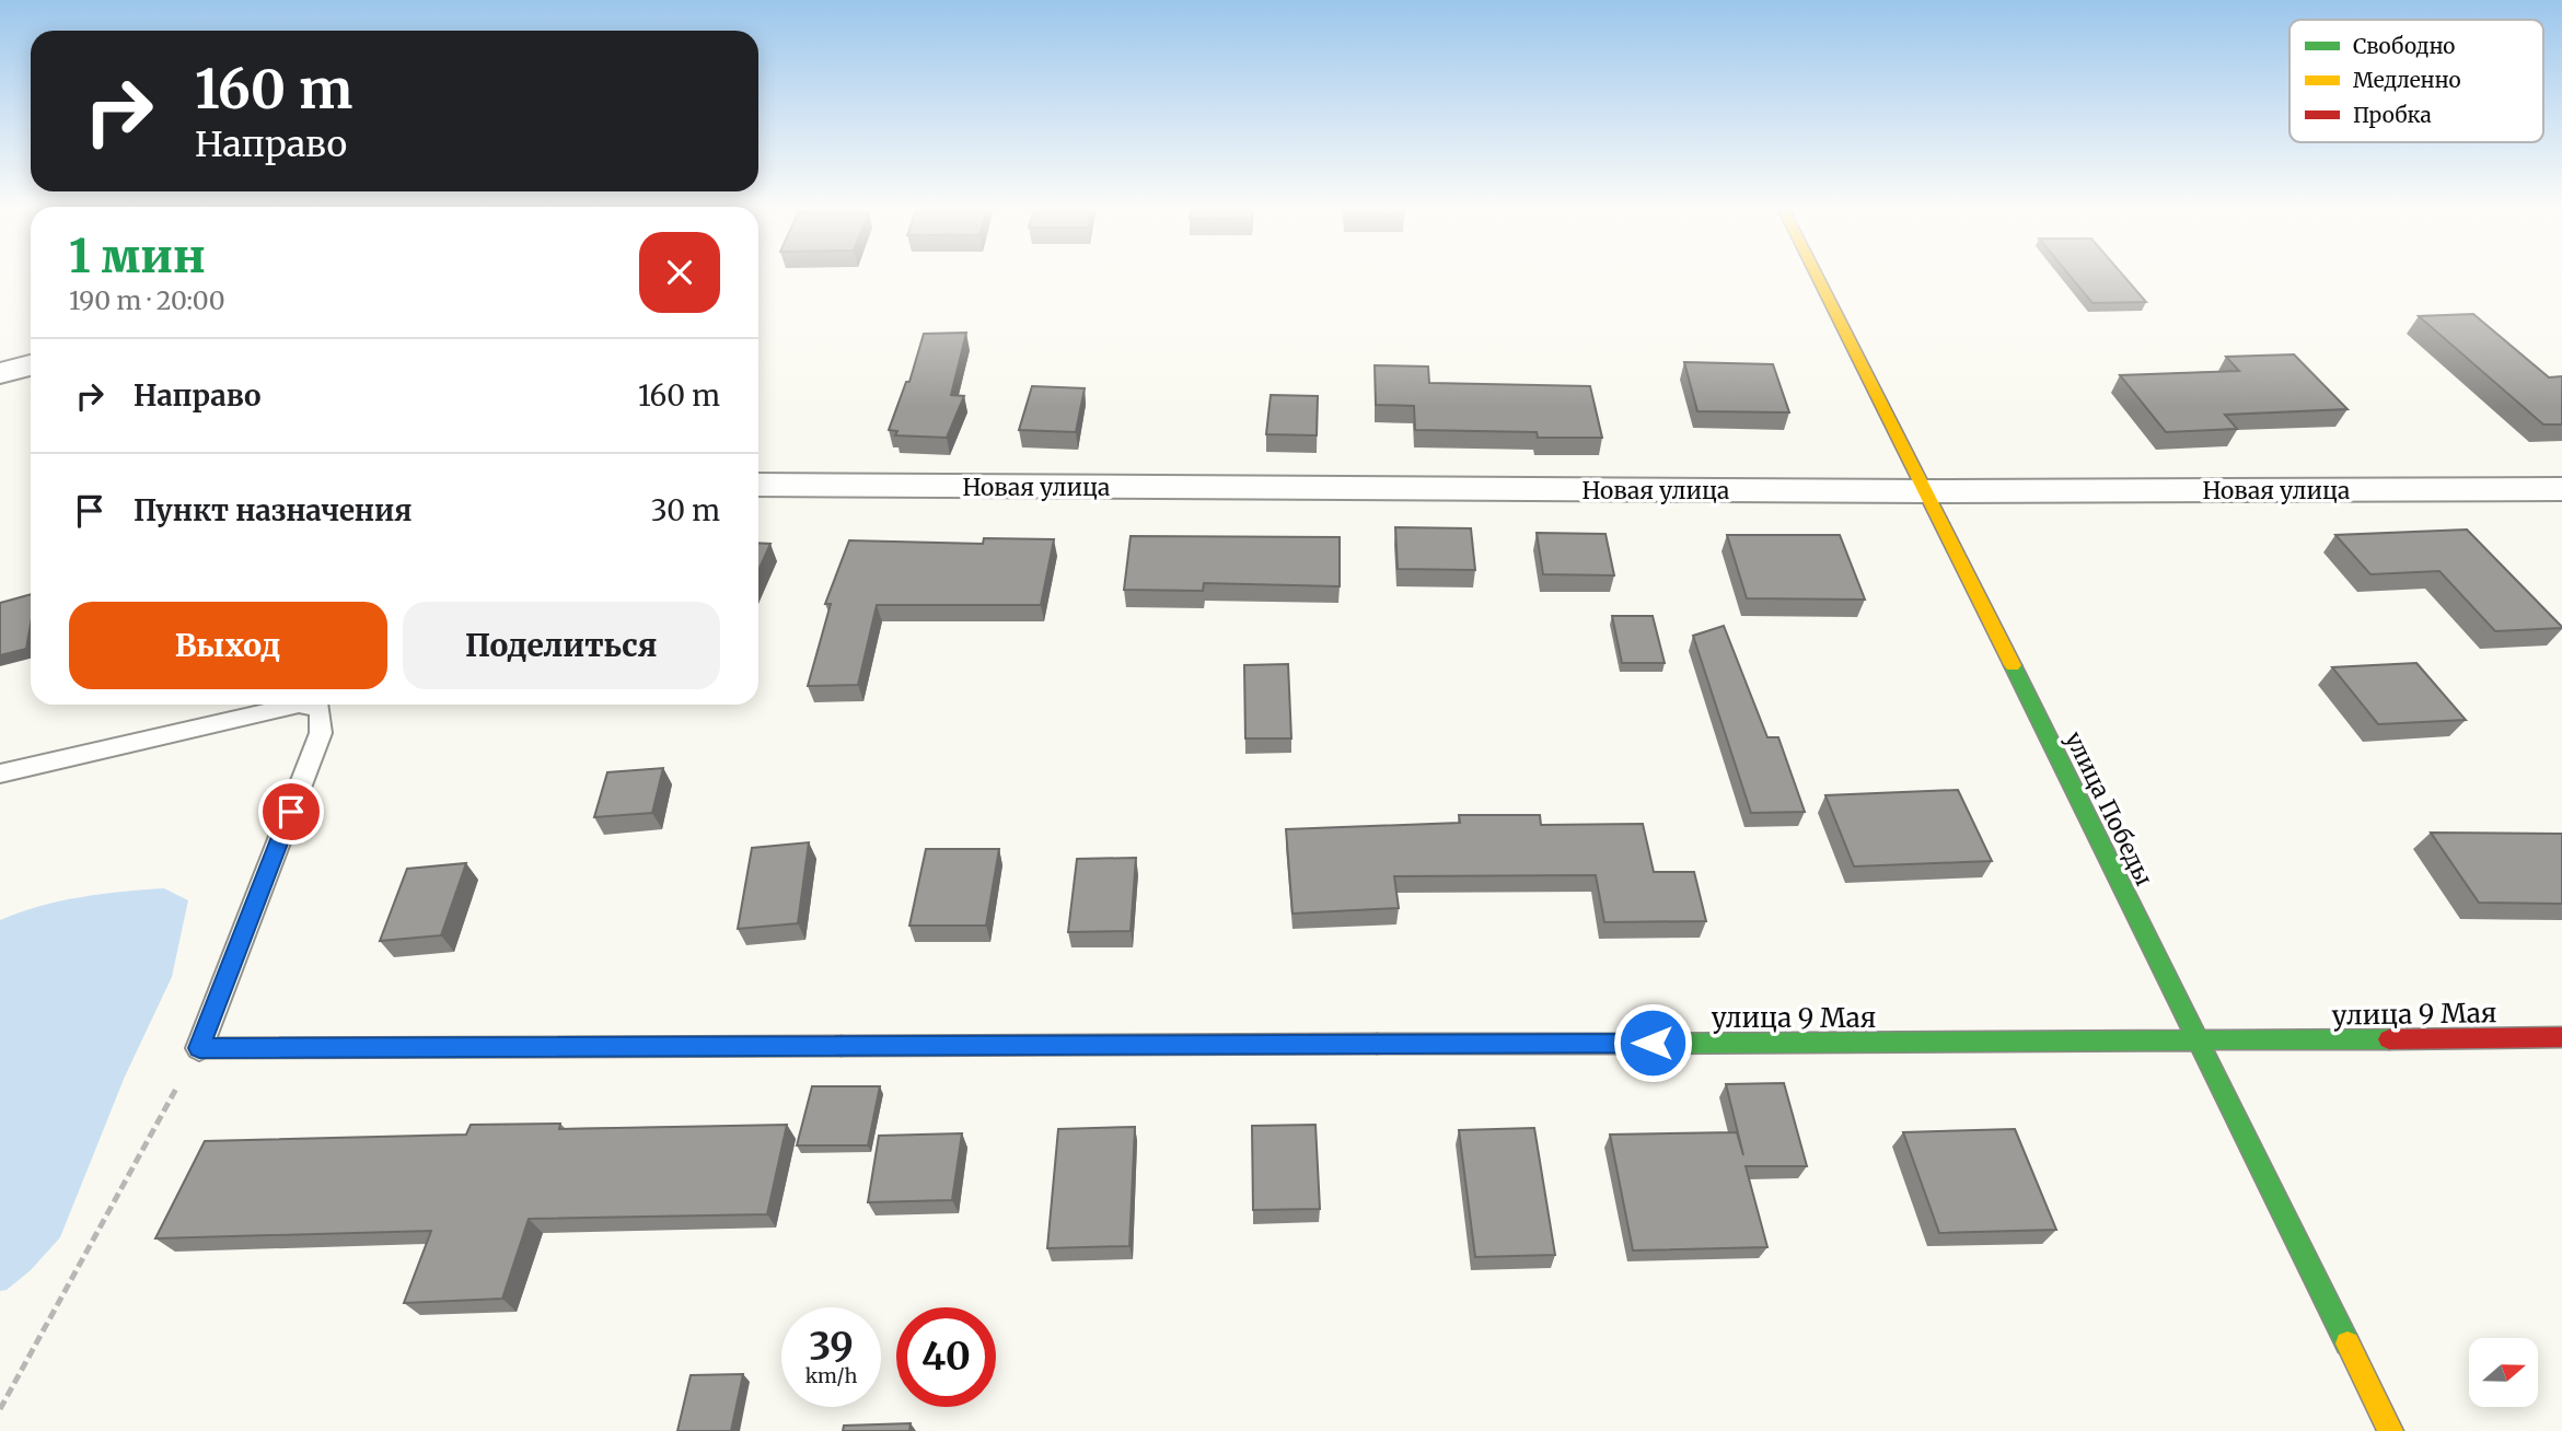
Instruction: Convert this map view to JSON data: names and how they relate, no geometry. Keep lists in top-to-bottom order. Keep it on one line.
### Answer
{"streets":{"street":["Новая улица","улица Победы","улица 9 Мая"]},"crossings":[["Новая улица","улица Победы"],["улица Победы","улица 9 Мая"]],"legend":["Свободно","Медленно","Пробка"],"north":"right","page":{"turn":["160 m","Направо"],"heading":["1 мин","190 m · 20:00"],"list":[{"name":"Направо","value":"160 m"},{"name":"Пункт назначения","value":"30 m"}],"buttons":["Выход","Поделиться"],"speed":"39 km/h","limit":"40"}}
